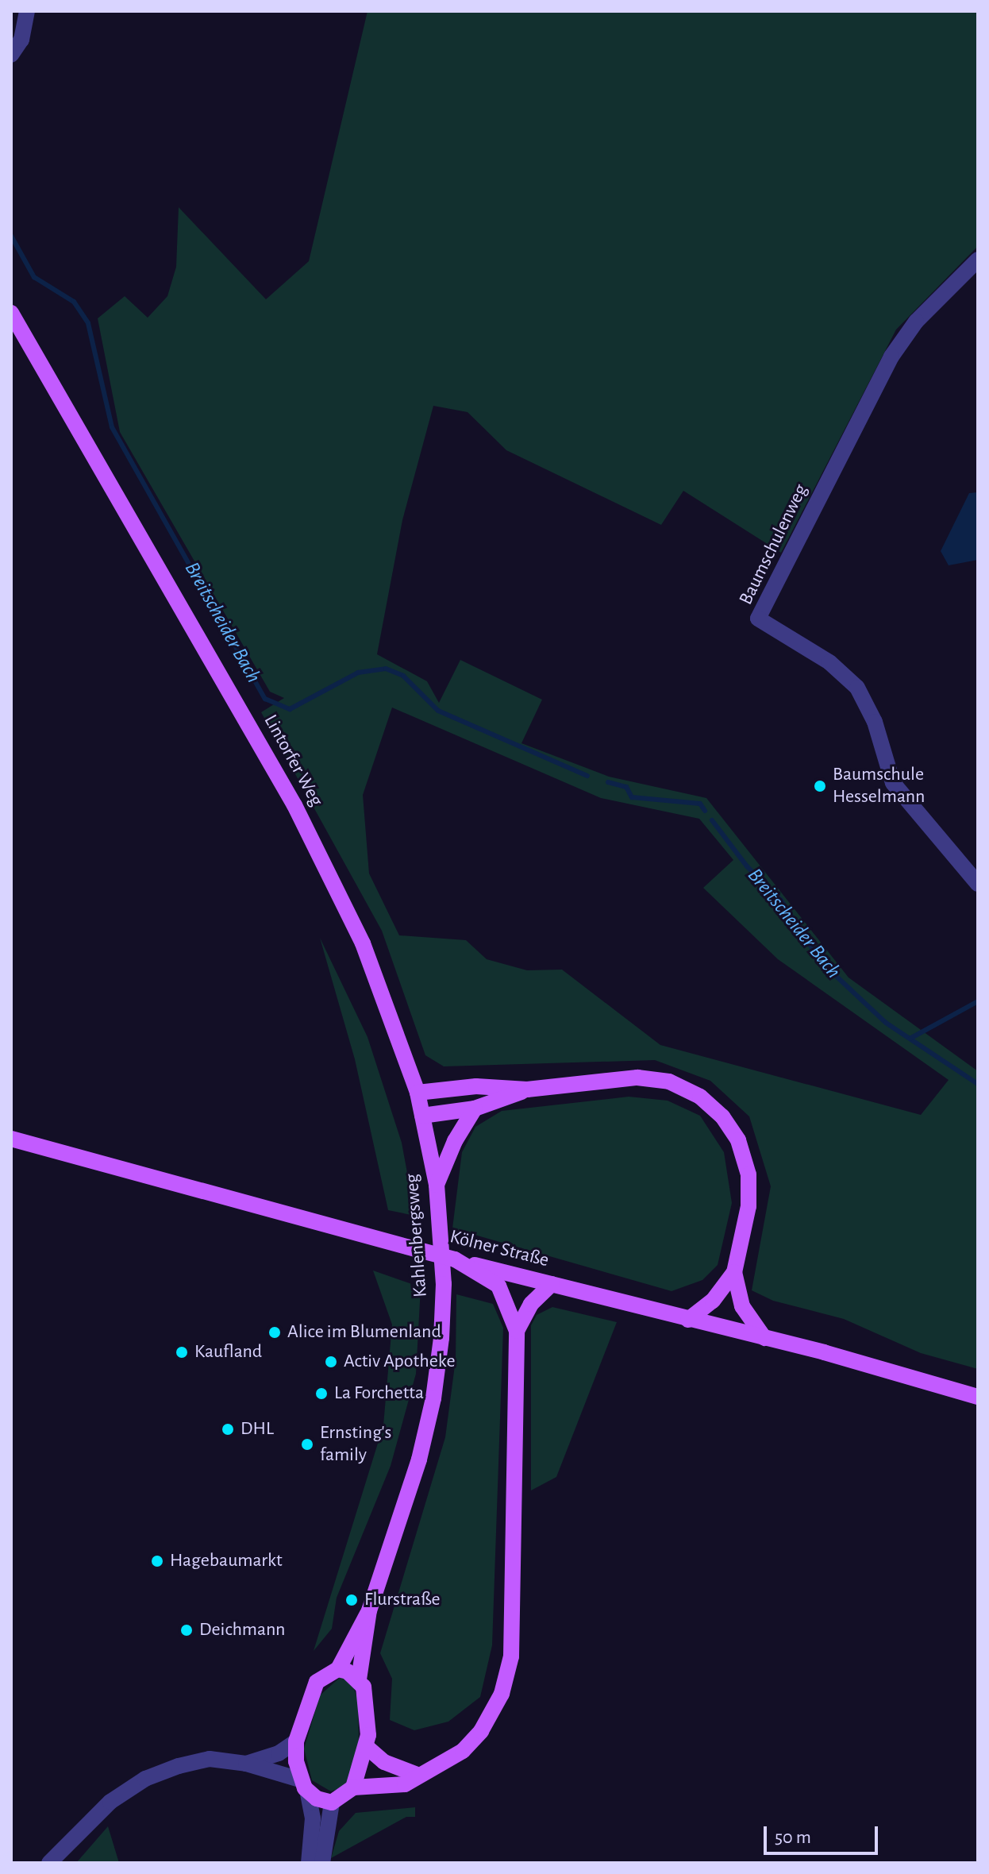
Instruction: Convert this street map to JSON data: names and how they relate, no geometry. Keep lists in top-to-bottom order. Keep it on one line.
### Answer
{"streets":{"main road":["Lintorfer Weg","Kahlenbergsweg","Kölner Straße"],"street":["Baumschulenweg"]},"crossings":[["Lintorfer Weg","Kahlenbergsweg"]],"water":["Breitscheider Bach"],"places":["Baumschule Hesselmann","Alice im Blumenland","Kaufland","Activ Apotheke","La Forchetta","DHL","Ernsting's family","Hagebaumarkt","Flurstraße","Deichmann"],"scale_bar":"50 m"}
